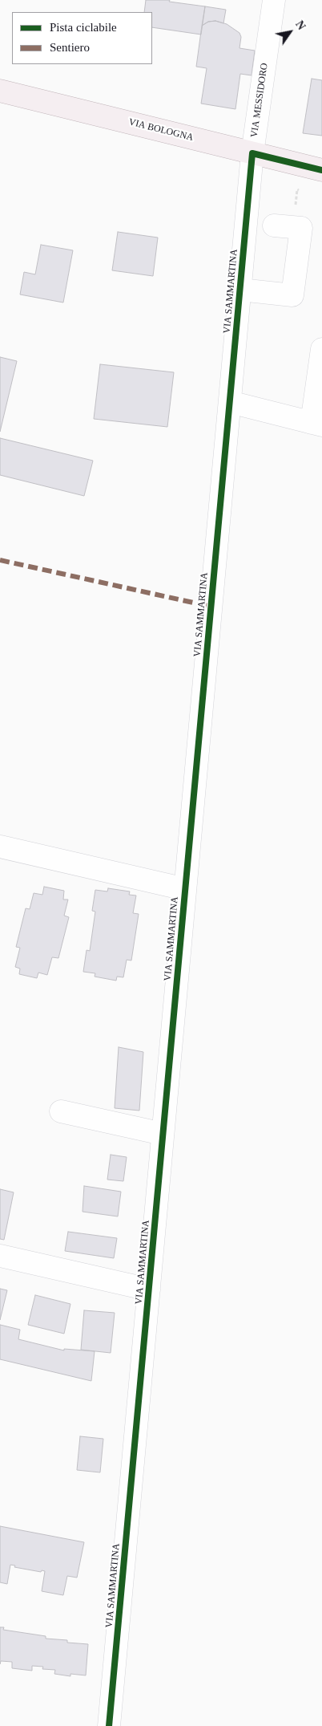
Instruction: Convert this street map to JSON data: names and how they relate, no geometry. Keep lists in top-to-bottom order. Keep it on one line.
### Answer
{"streets":{"main road":["VIA BOLOGNA"],"street":["VIA MESSIDORO","VIA SAMMARTINA"]},"crossings":[["VIA MESSIDORO","VIA BOLOGNA"],["VIA MESSIDORO","VIA SAMMARTINA"],["VIA BOLOGNA","VIA SAMMARTINA"]],"legend":["Pista ciclabile","Sentiero"],"north":"top right"}
